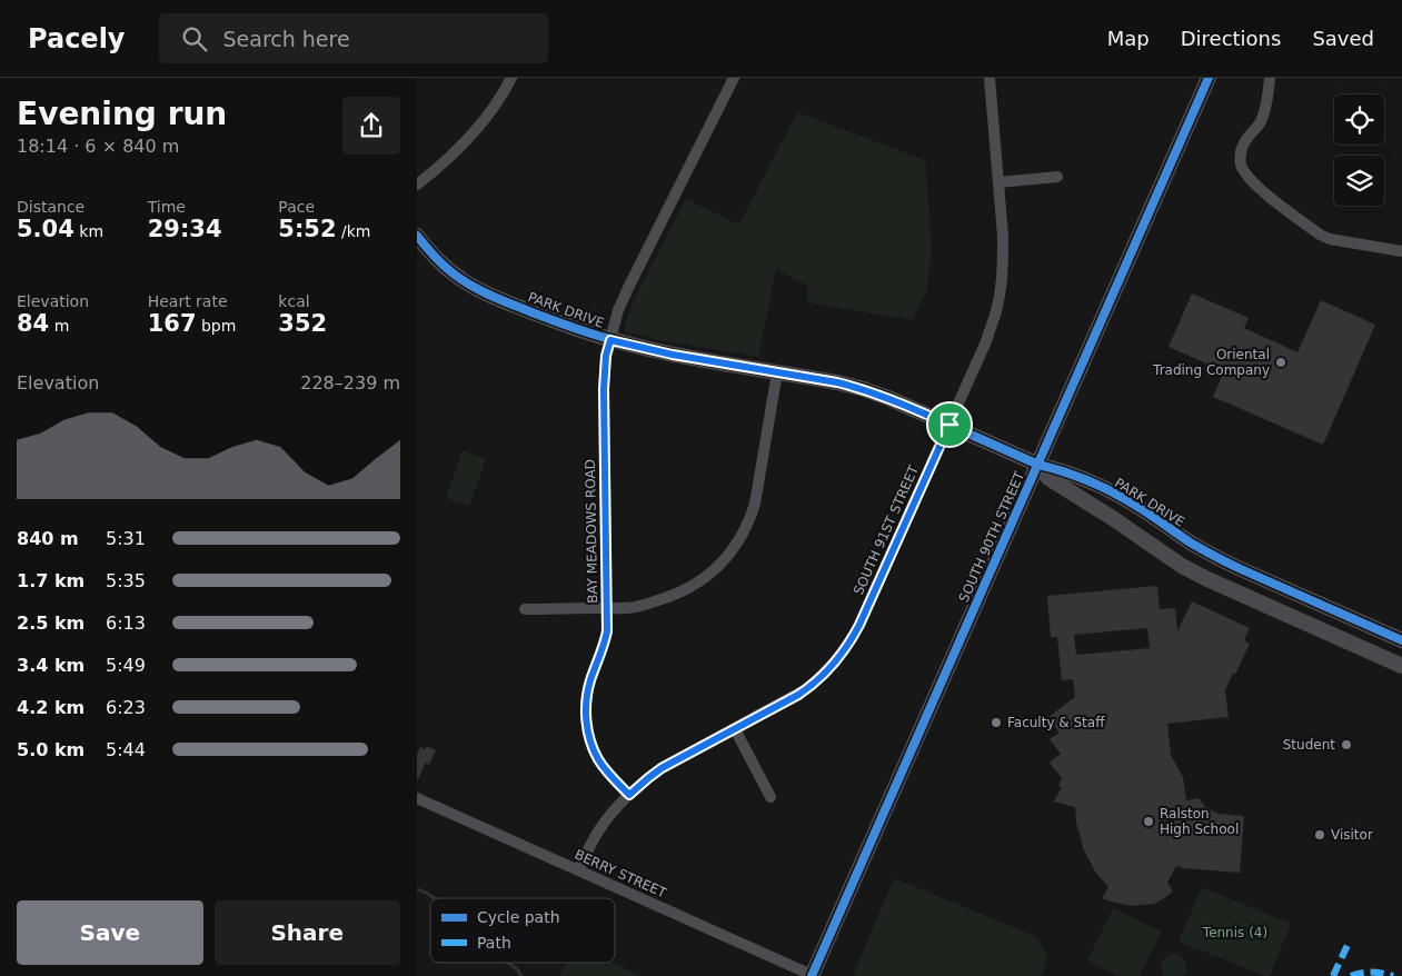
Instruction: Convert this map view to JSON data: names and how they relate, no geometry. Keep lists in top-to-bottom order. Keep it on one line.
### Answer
{"streets":{"street":["PARK DRIVE","SOUTH 91ST STREET","BAY MEADOWS ROAD","SOUTH 90TH STREET","BERRY STREET"]},"crossings":[["PARK DRIVE","SOUTH 91ST STREET"],["PARK DRIVE","BAY MEADOWS ROAD"],["PARK DRIVE","SOUTH 90TH STREET"],["SOUTH 91ST STREET","BAY MEADOWS ROAD"],["SOUTH 91ST STREET","BERRY STREET"],["SOUTH 90TH STREET","BERRY STREET"]],"parks":["Tennis (4)"],"places":["Oriental Trading Company","Faculty & Staff","Student","Ralston High School","Visitor"],"legend":["Cycle path","Path"],"page":{"header":"Pacely","search":"Search here","nav":["Map","Directions","Saved"],"heading":["Evening run","18:14 · 6 × 840 m"],"stats":[["Distance","5.04 km"],["Time","29:34"],["Pace","5:52 /km"],["Elevation","84 m"],["Heart rate","167 bpm"],["kcal","352"]],"chart":["Elevation","228–239 m"],"list":[{"name":"840 m","note":"5:31"},{"name":"1.7 km","note":"5:35"},{"name":"2.5 km","note":"6:13"},{"name":"3.4 km","note":"5:49"},{"name":"4.2 km","note":"6:23"},{"name":"5.0 km","note":"5:44"}],"buttons":["Save","Share"]}}
